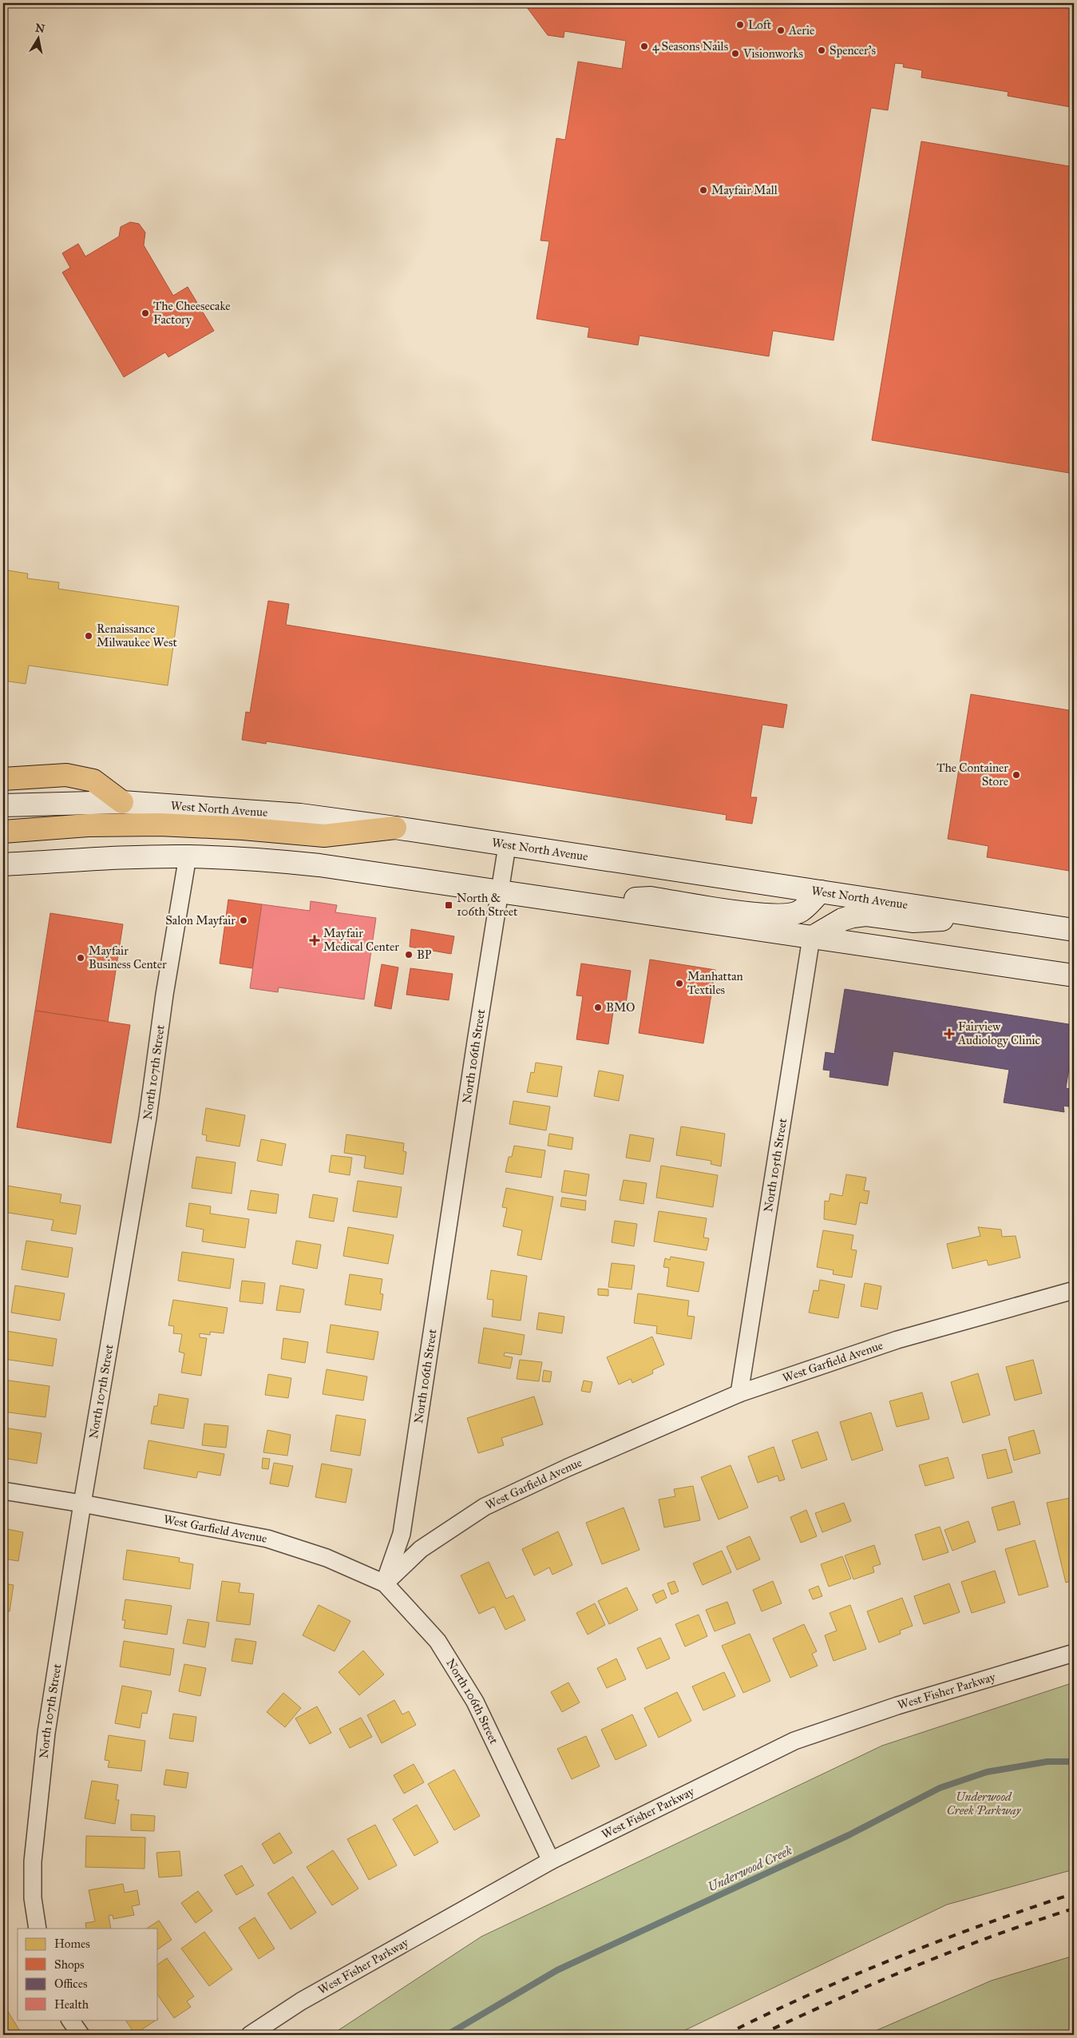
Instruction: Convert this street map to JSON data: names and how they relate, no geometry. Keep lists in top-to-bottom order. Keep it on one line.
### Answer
{"streets":{"main road":["West North Avenue"],"street":["North 106th Street","North 107th Street","North 105th Street","West Garfield Avenue","West Fisher Parkway"]},"crossings":[["West North Avenue","North 106th Street"],["North 106th Street","West Garfield Avenue"],["North 106th Street","West Fisher Parkway"],["North 107th Street","West Garfield Avenue"],["North 105th Street","West Garfield Avenue"]],"water":["Underwood Creek"],"parks":["Underwood Creek Parkway"],"places":{"other":["Loft","Aerie","4 Seasons Nails","Spencer's","Visionworks","Mayfair Mall","The Cheesecake Factory","Renaissance Milwaukee West","The Container Store","Salon Mayfair","BP","Mayfair Business Center","Manhattan Textiles","BMO"],"transit":["North & 106th Street"],"health":["Mayfair Medical Center","Fairview Audiology Clinic"]},"legend":["Homes","Shops","Offices","Health"],"north":"top"}
